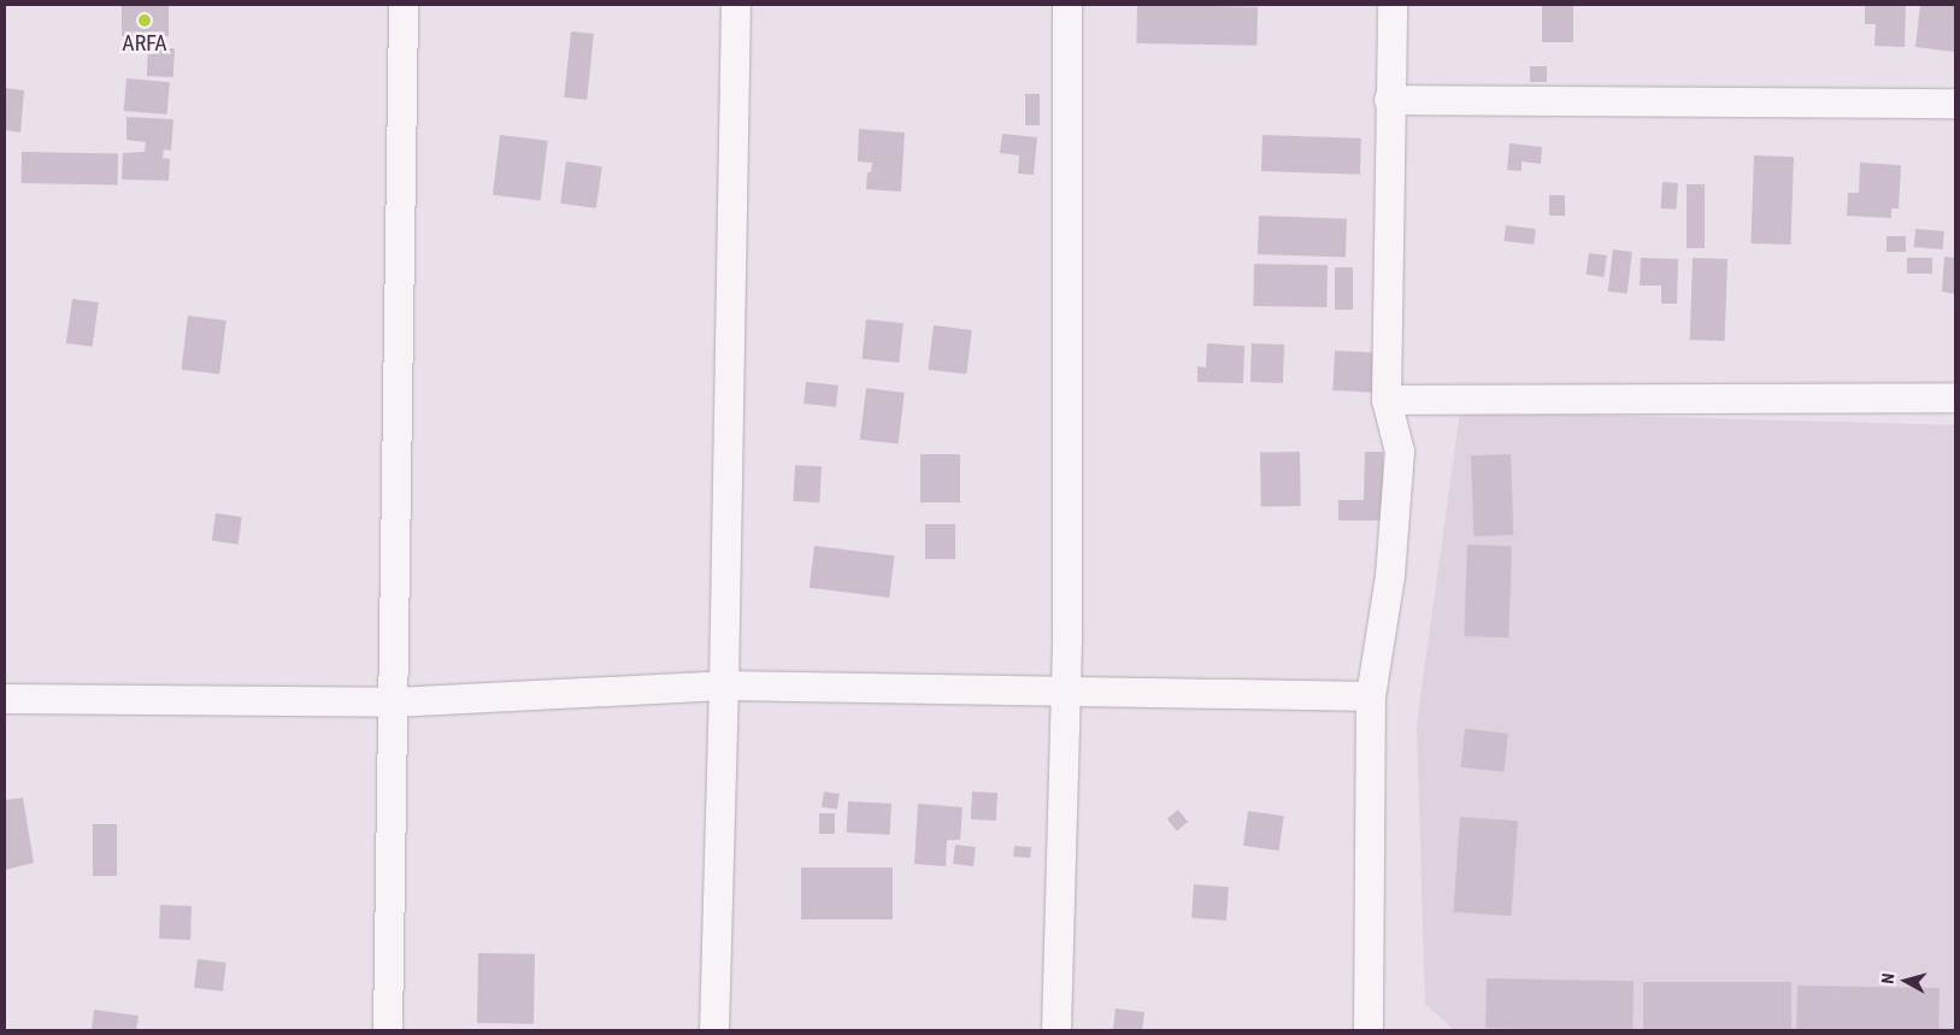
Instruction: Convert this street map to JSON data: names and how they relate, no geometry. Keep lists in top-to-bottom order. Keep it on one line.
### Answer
{"places":["ARFA"],"north":"left"}
